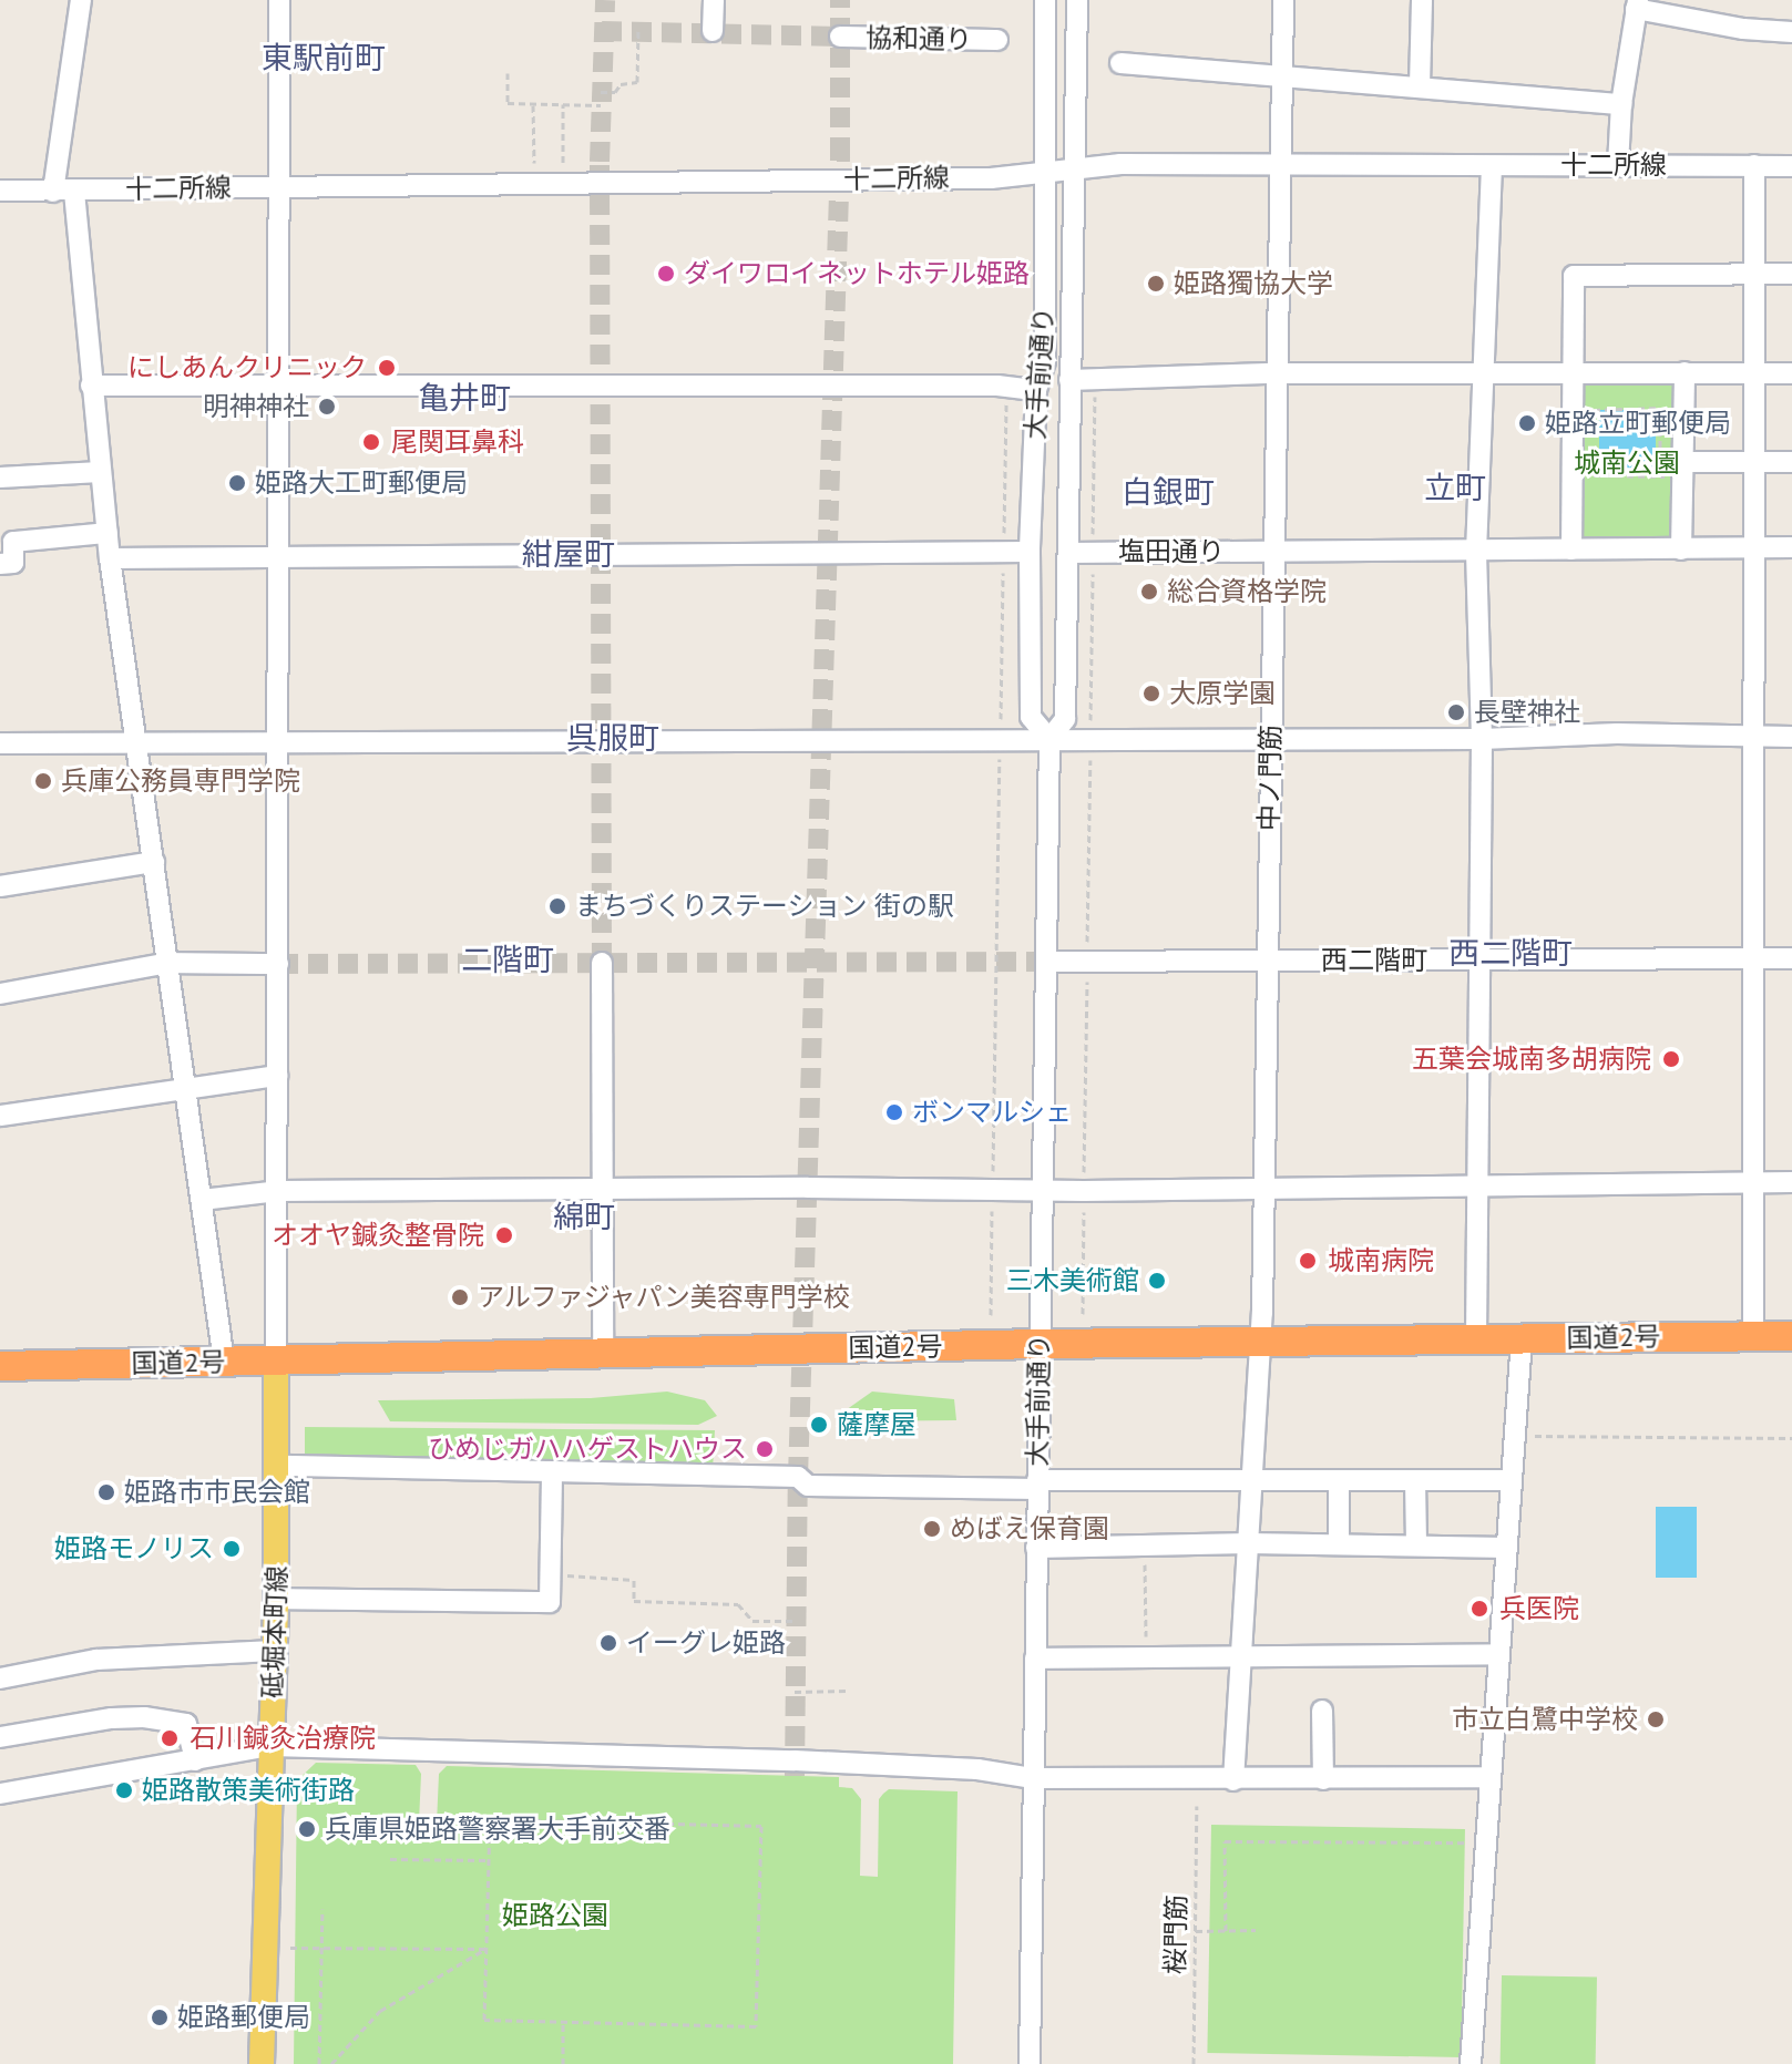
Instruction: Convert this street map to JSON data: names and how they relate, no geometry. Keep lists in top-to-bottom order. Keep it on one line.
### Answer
{"streets":{"highway":["国道2号"],"main road":["砥堀本町線"],"street":["協和通り","十二所線","大手前通り","塩田通り","中ノ門筋","西二階町"],"path":["桜門筋"]},"crossings":[["十二所線","大手前通り"],["十二所線","中ノ門筋"],["大手前通り","塩田通り"],["大手前通り","西二階町"],["大手前通り","国道2号"],["塩田通り","中ノ門筋"],["中ノ門筋","西二階町"],["中ノ門筋","国道2号"],["国道2号","砥堀本町線"]],"districts":["東駅前町","亀井町","立町","白銀町","紺屋町","呉服町","西二階町","二階町","綿町"],"parks":["城南公園","姫路公園"],"places":["ダイワロイネットホテル姫路","姫路獨協大学","にしあんクリニック","明神神社","姫路立町郵便局","尾関耳鼻科","姫路大工町郵便局","総合資格学院","大原学園","長壁神社","兵庫公務員専門学院","まちづくりステーション 街の駅","五葉会城南多胡病院","ボンマルシェ","オオヤ鍼灸整骨院","城南病院","三木美術館","アルファジャパン美容専門学校","薩摩屋","ひめじガハハゲストハウス","姫路市市民会館","めばえ保育園","姫路モノリス","兵医院","イーグレ姫路","市立白鷺中学校","石川鍼灸治療院","姫路散策美術街路","兵庫県姫路警察署大手前交番","姫路郵便局"]}
